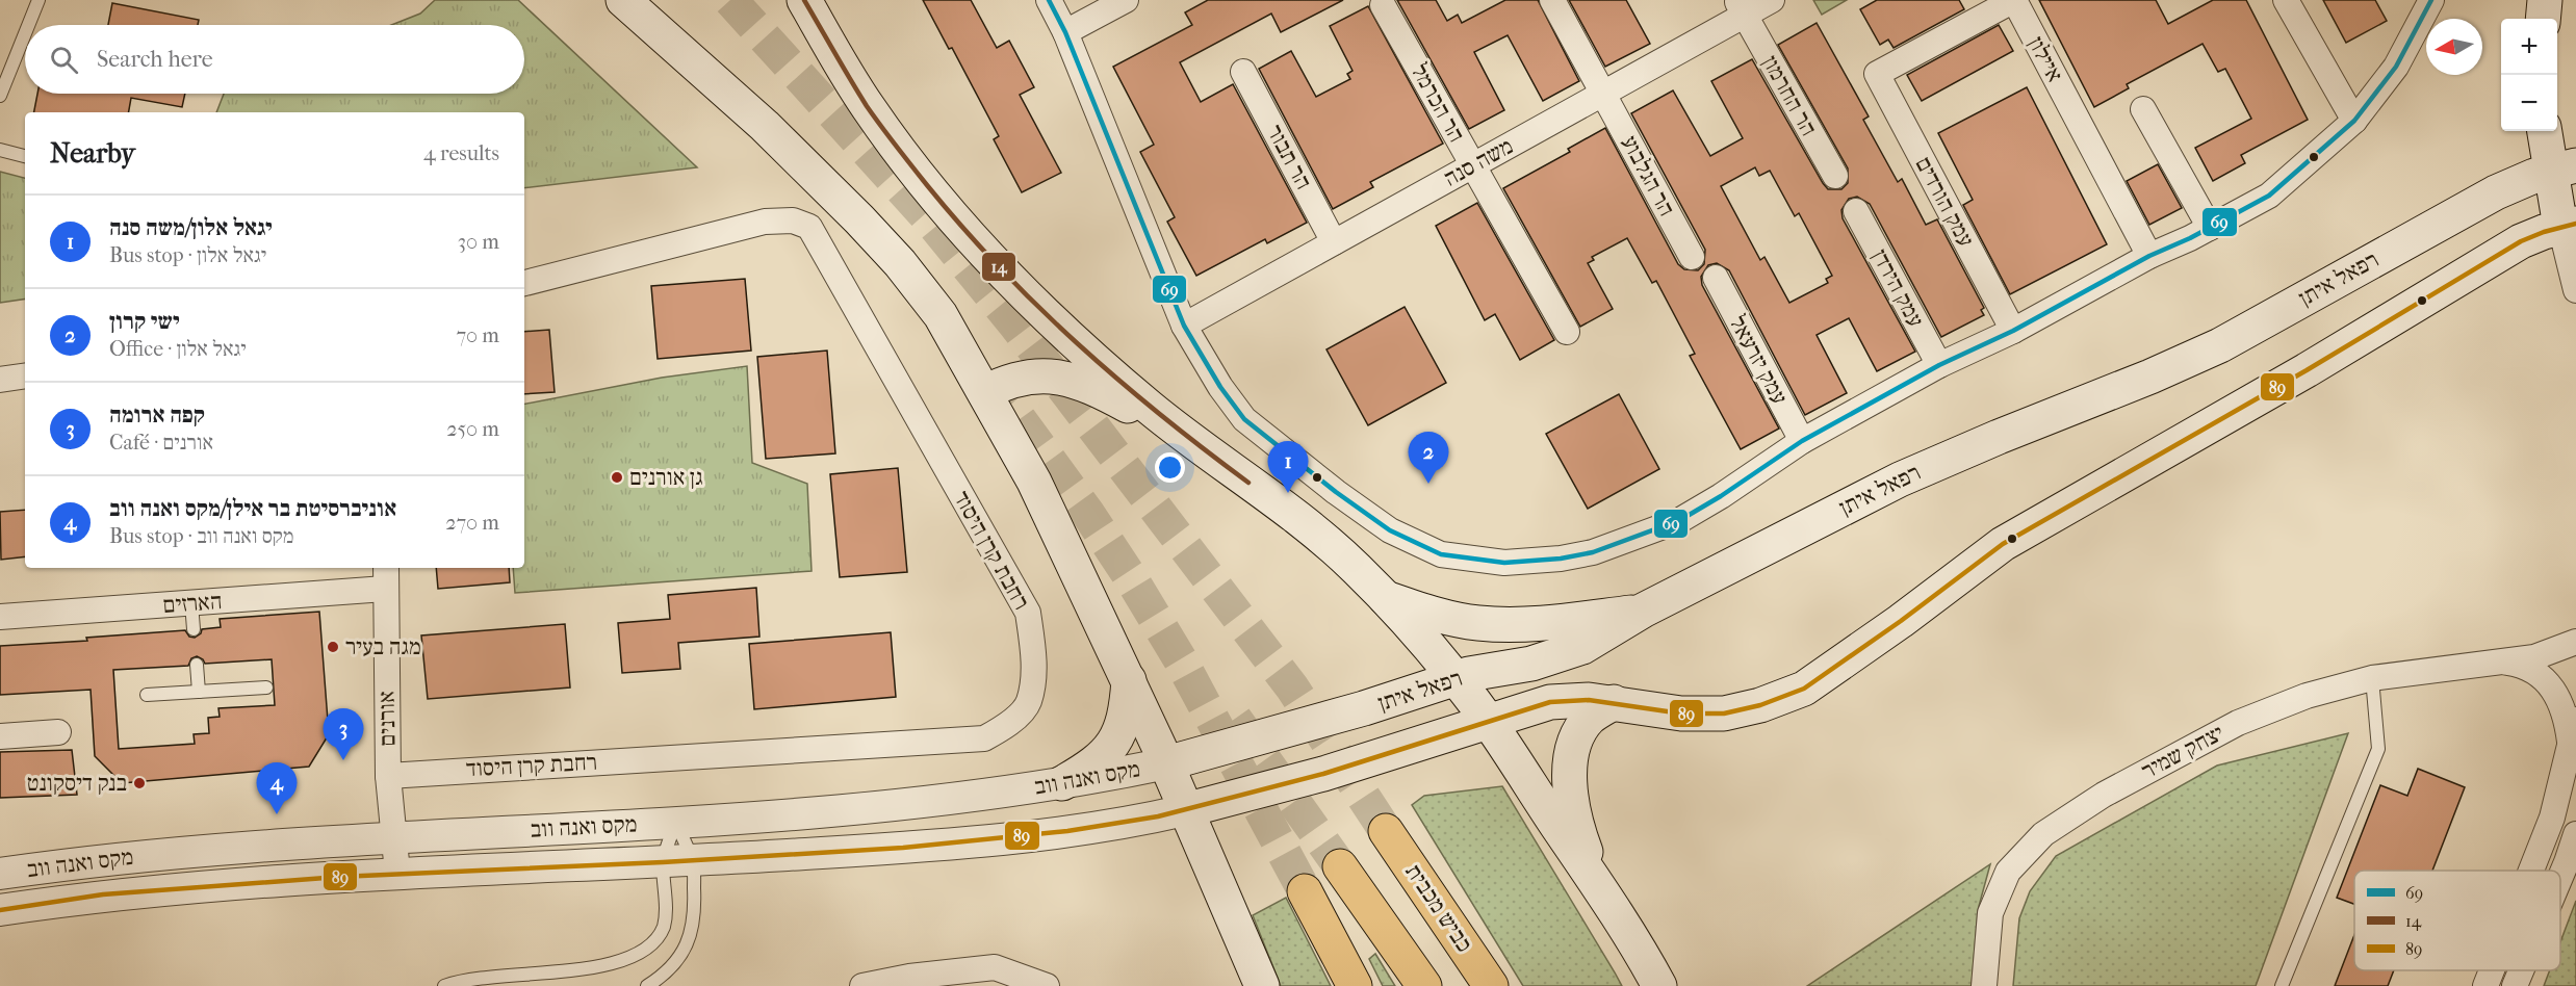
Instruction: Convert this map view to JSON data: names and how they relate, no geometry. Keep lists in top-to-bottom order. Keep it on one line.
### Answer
{"streets":{"highway":["כביש מכבית"],"main road":["רפאל איתן"],"street":["איילון","הר החרמון","הר הכרמל","הר תבור","משה סנה","הר הגלבוע","עמק הורדים","עמק הירדן","עמק יזרעאל","רחבת קרן היסוד","הארזים","אורנים","יצחק שמיר","מקס ואנה ווב"]},"crossings":[["איילון","עמק הורדים"],["הר החרמון","משה סנה"],["הר הכרמל","משה סנה"],["הר תבור","משה סנה"],["משה סנה","הר הגלבוע"],["רפאל איתן","מקס ואנה ווב"],["רחבת קרן היסוד","אורנים"],["הארזים","אורנים"],["אורנים","מקס ואנה ווב"]],"places":["גן אורנים","מגה בעיר","בנק דיסקונט"],"lines":["transit line 69","transit line 14","transit line 89"],"legend":["69","14","89"],"north":"left","page":{"map_buttons":["+","−"],"search":"Search here","heading":["Nearby","4 results"],"list":[{"mark":"1","name":"יגאל אלון/משה סנה","note":"Bus stop · יגאל אלון","value":"30 m"},{"mark":"2","name":"ישי קרון","note":"Office · יגאל אלון","value":"70 m"},{"mark":"3","name":"קפה ארומה","note":"Café · אורנים","value":"250 m"},{"mark":"4","name":"אוניברסיטת בר אילן/מקס ואנה ווב","note":"Bus stop · מקס ואנה ווב","value":"270 m"}],"pins":["2","1","3","4"]}}
